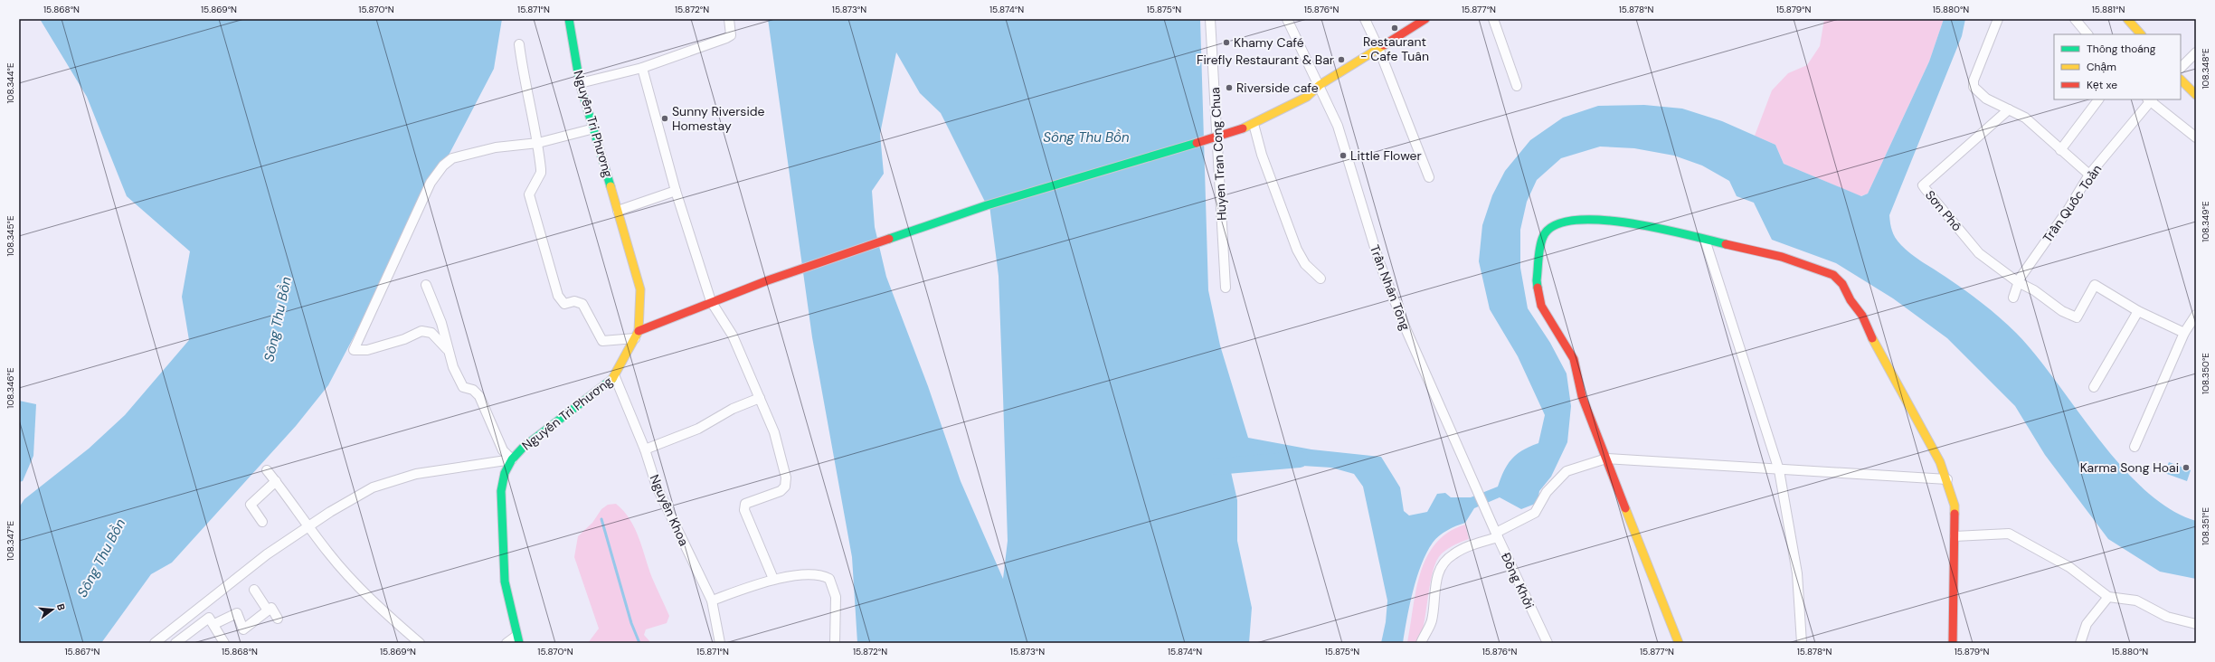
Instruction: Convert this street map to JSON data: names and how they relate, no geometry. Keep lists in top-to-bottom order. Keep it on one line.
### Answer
{"streets":{"street":["Nguyễn Tri Phương","Huyen Tran Cong Chua","Trần Quốc Toản","Sơn Phô","Trần Nhân Tông","Nguyễn Khoa","Đồng Khởi"]},"crossings":[["Nguyễn Tri Phương","Nguyễn Khoa"],["Trần Quốc Toản","Sơn Phô"],["Trần Nhân Tông","Đồng Khởi"]],"water":["Sông Thu Bồn"],"places":["Restaurant - Cafe Tuân","Khamy Café","Firefly Restaurant & Bar","Riverside cafe","Sunny Riverside Homestay","Little Flower","Karma Song Hoai"],"legend":["Thông thoáng","Chậm","Kẹt xe"],"north":"right","coordinates":["15.868°N","15.869°N","15.870°N","15.871°N","15.872°N","15.873°N","15.874°N","15.875°N","15.876°N","15.877°N","15.878°N","15.879°N","15.880°N","15.881°N","108.348°E","108.344°E","108.349°E","108.345°E","108.350°E","108.346°E","108.351°E","108.347°E","15.867°N"]}
